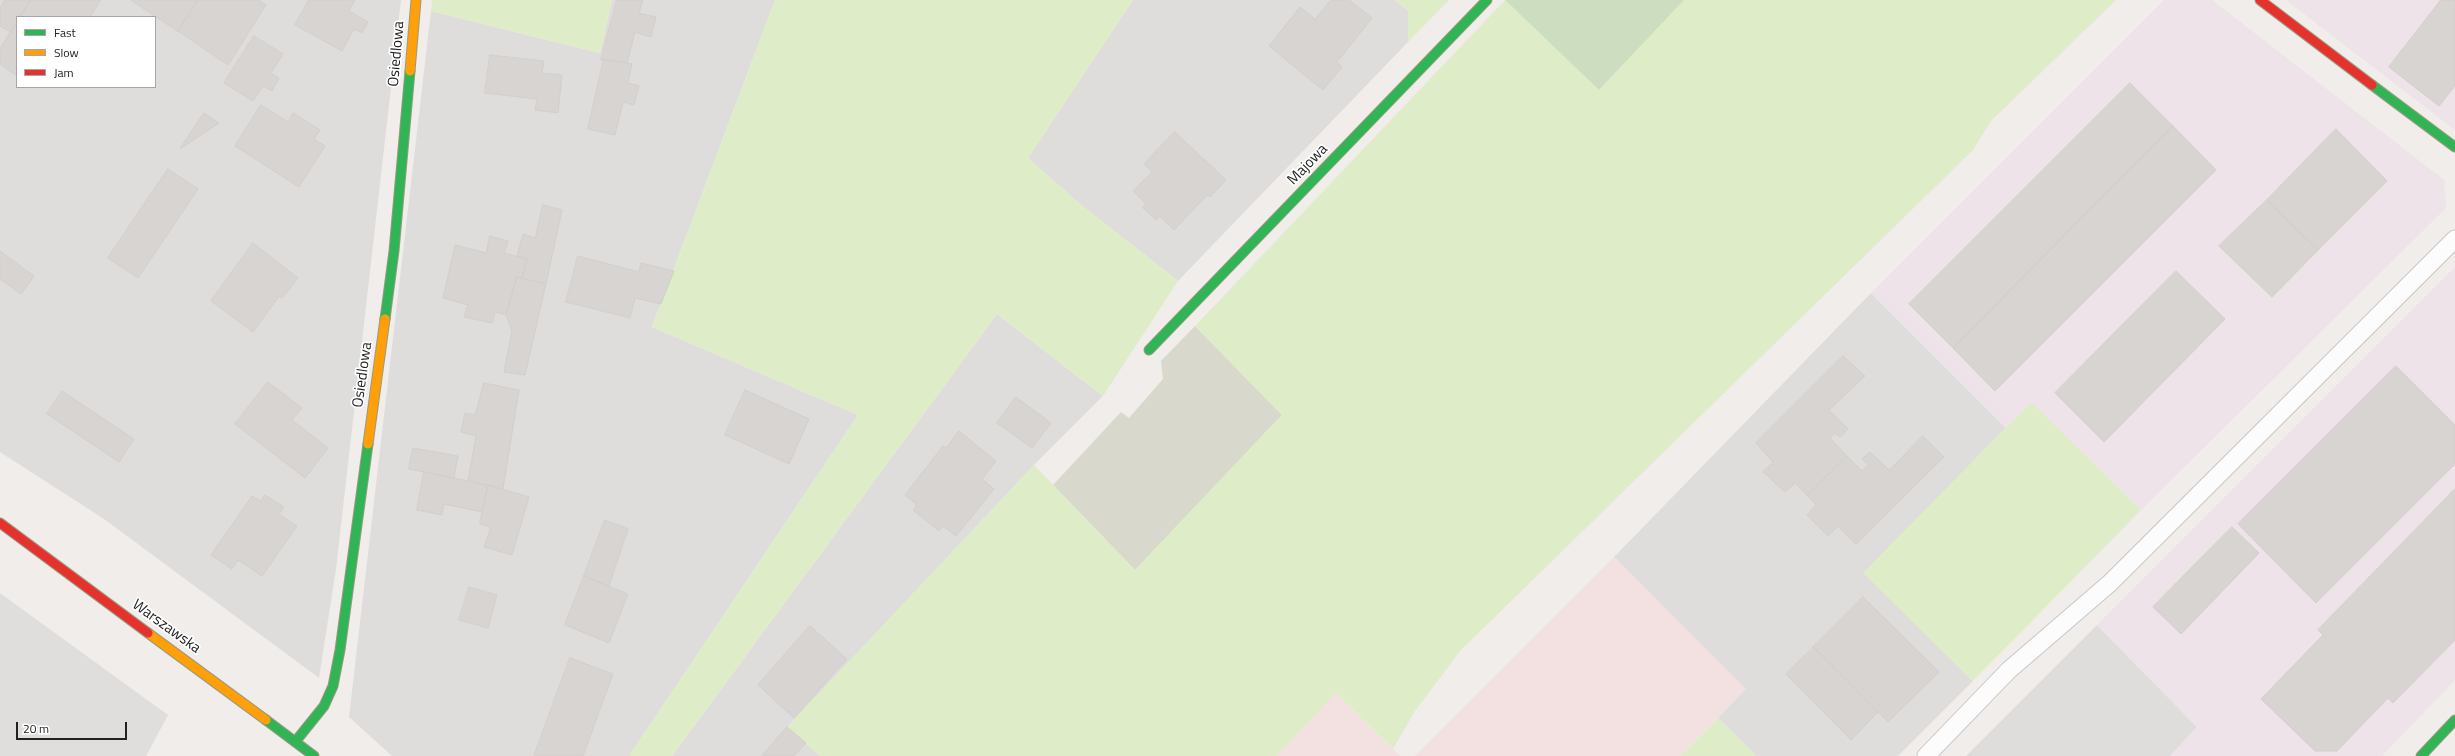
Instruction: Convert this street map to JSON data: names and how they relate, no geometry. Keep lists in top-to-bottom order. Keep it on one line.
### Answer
{"streets":{"street":["Osiedlowa","Majowa","Warszawska"]},"crossings":[["Osiedlowa","Warszawska"]],"legend":["Fast","Slow","Jam"],"scale_bar":"20 m"}
